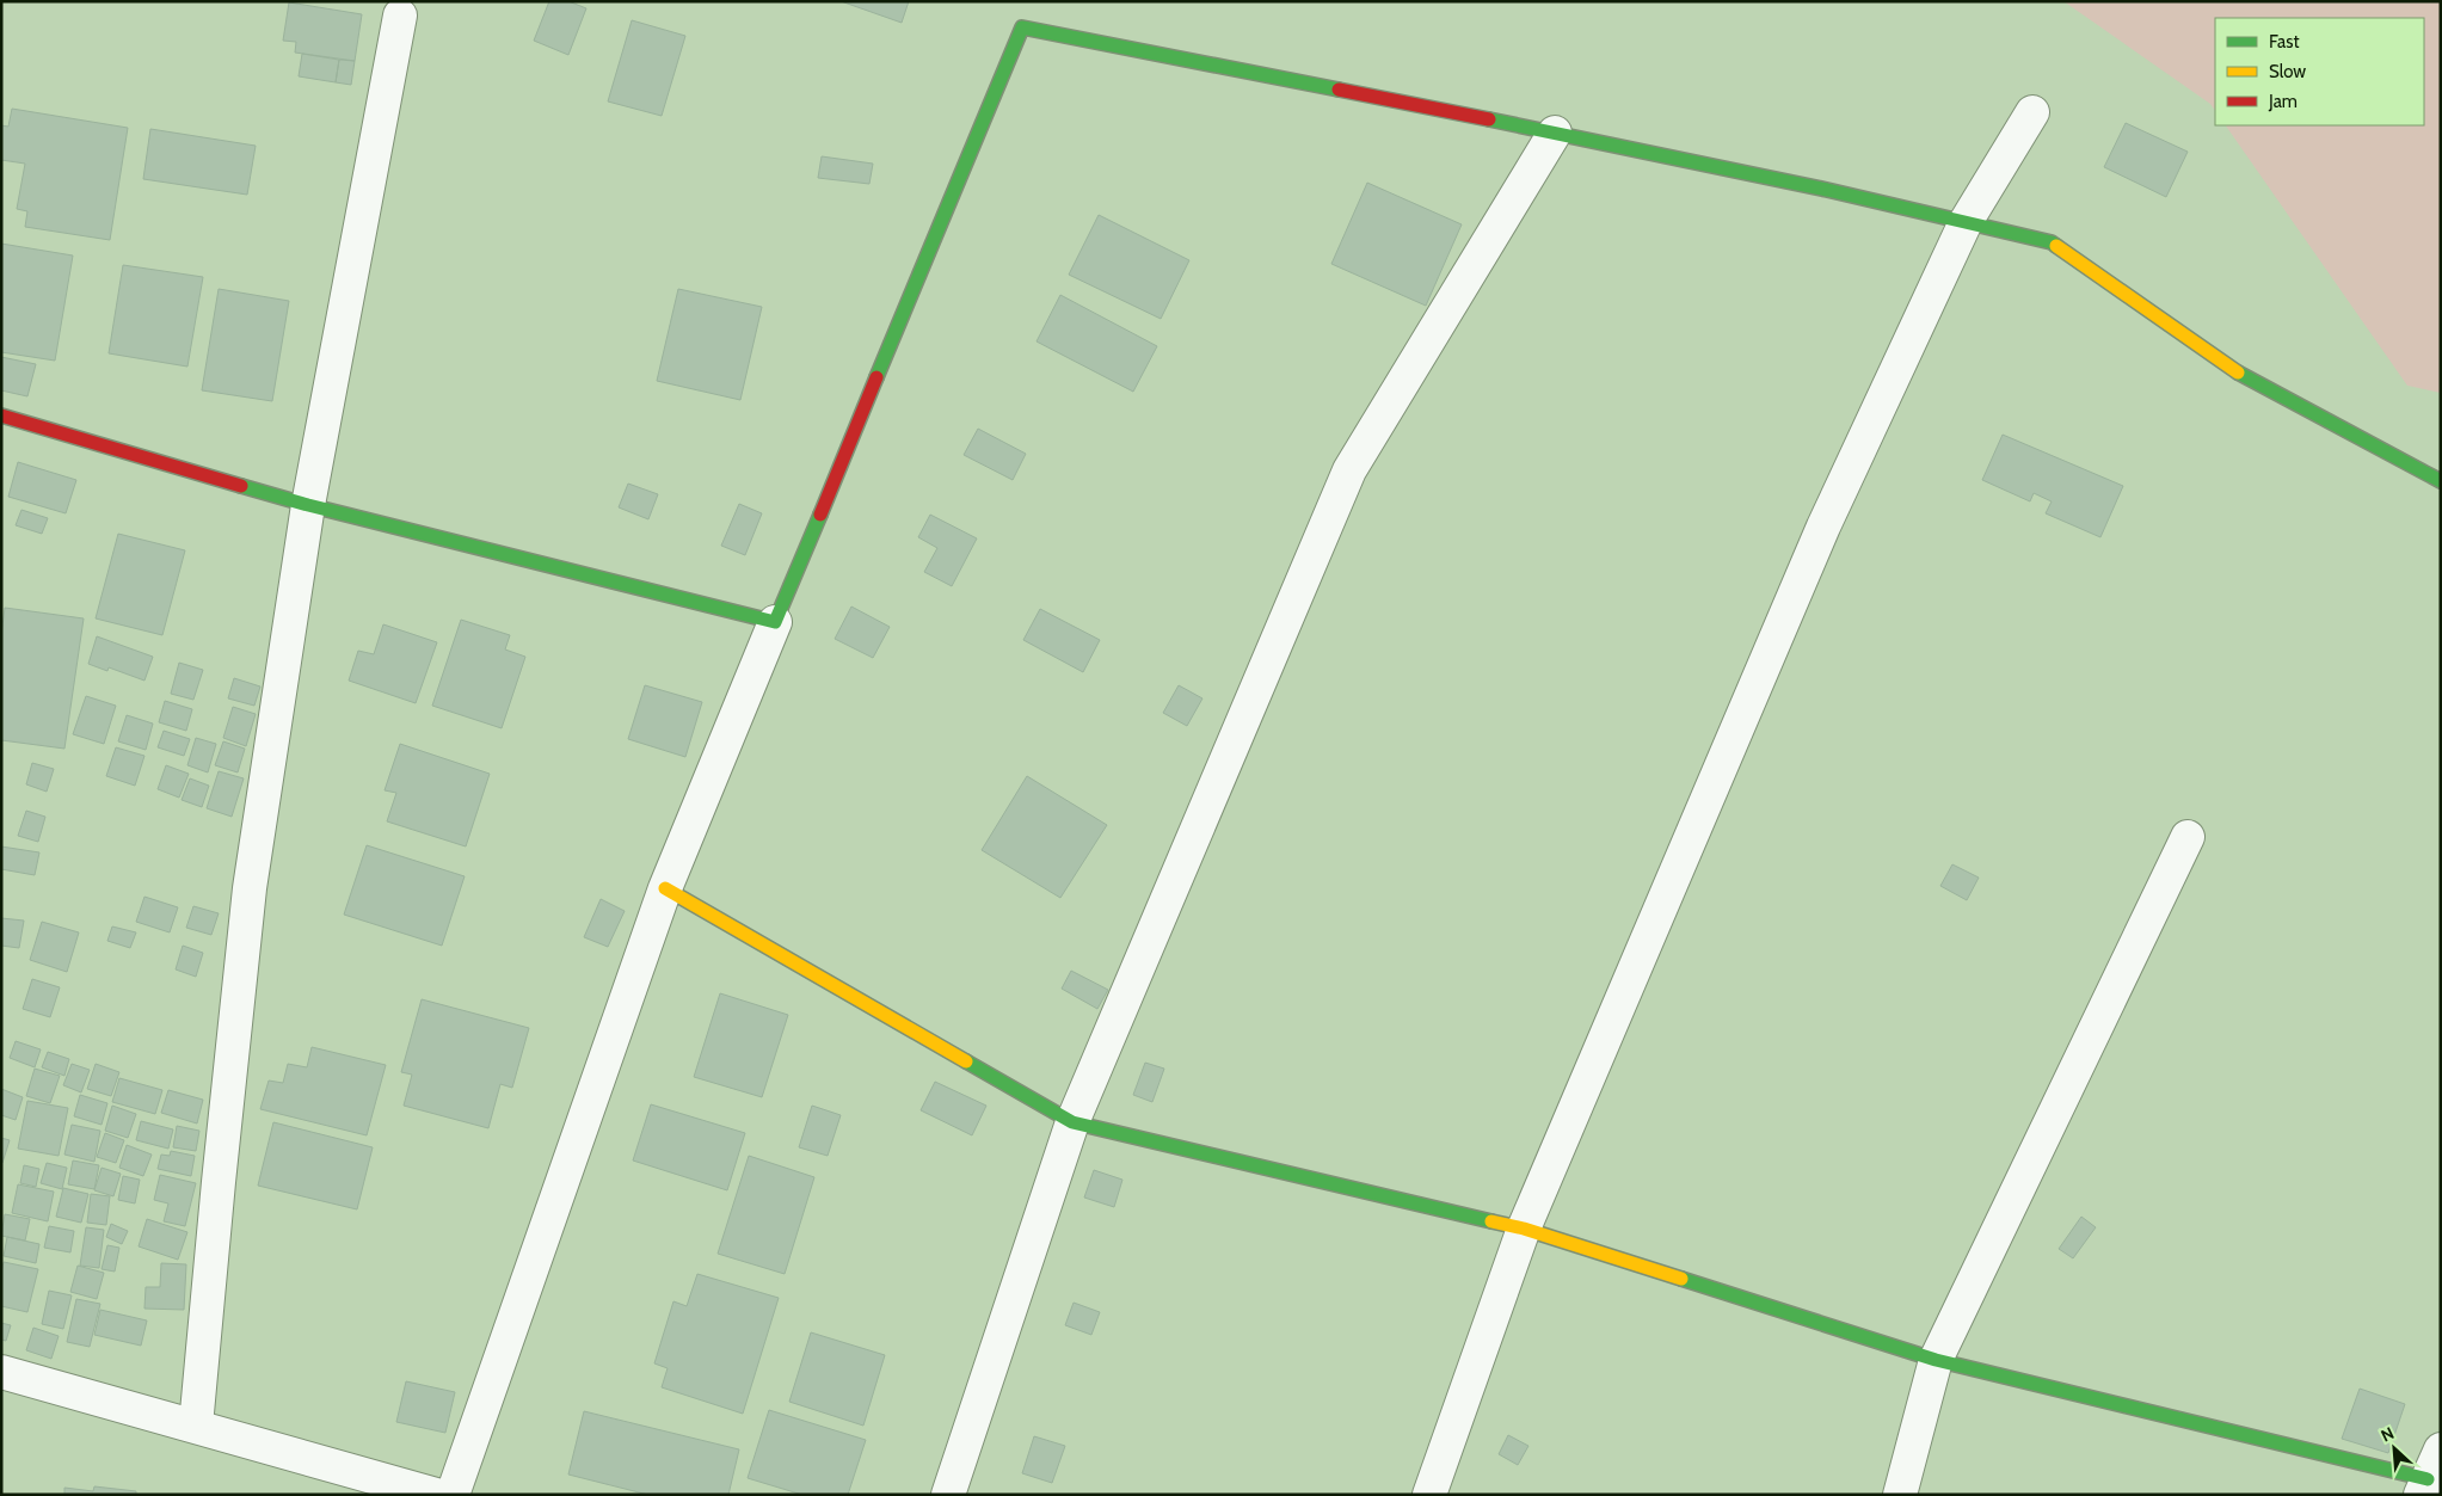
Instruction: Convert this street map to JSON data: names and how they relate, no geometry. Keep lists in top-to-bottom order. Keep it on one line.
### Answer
{"legend":["Fast","Slow","Jam"],"north":"top left"}
